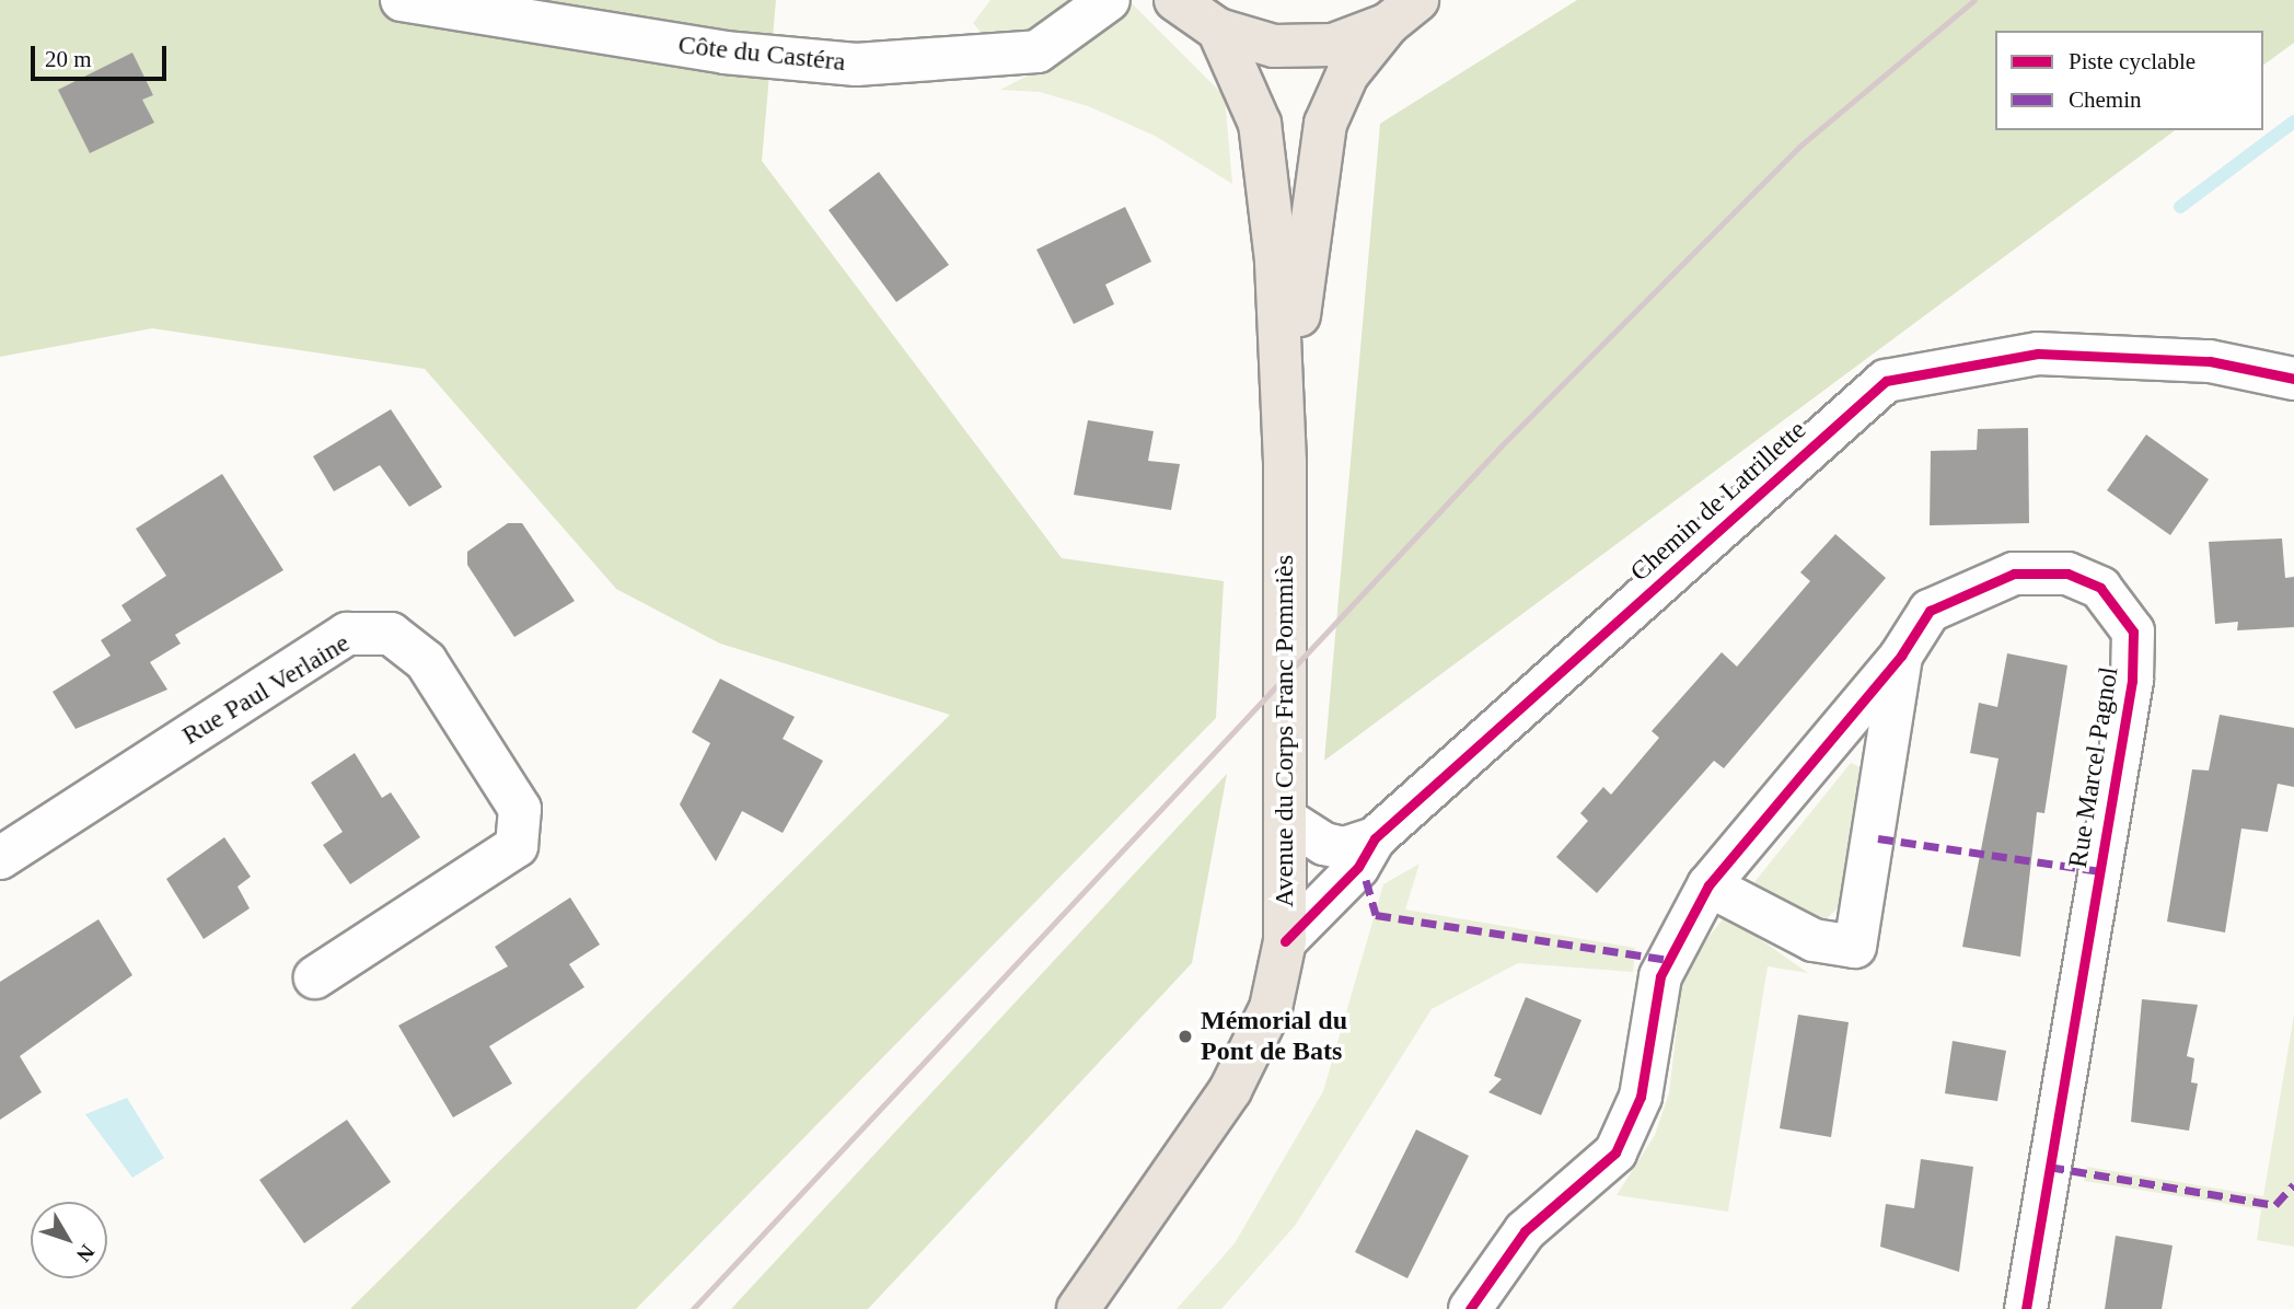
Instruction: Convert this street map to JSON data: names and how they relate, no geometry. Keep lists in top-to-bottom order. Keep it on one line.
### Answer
{"streets":{"main road":["Avenue du Corps Franc Pommiès"],"street":["Côte du Castéra","Chemin de Latrillette","Rue Paul Verlaine","Rue Marcel Pagnol"]},"crossings":[["Chemin de Latrillette","Avenue du Corps Franc Pommiès"]],"places":["Mémorial du Pont de Bats"],"legend":["Piste cyclable","Chemin"],"scale_bar":"20 m","north":"bottom right"}
